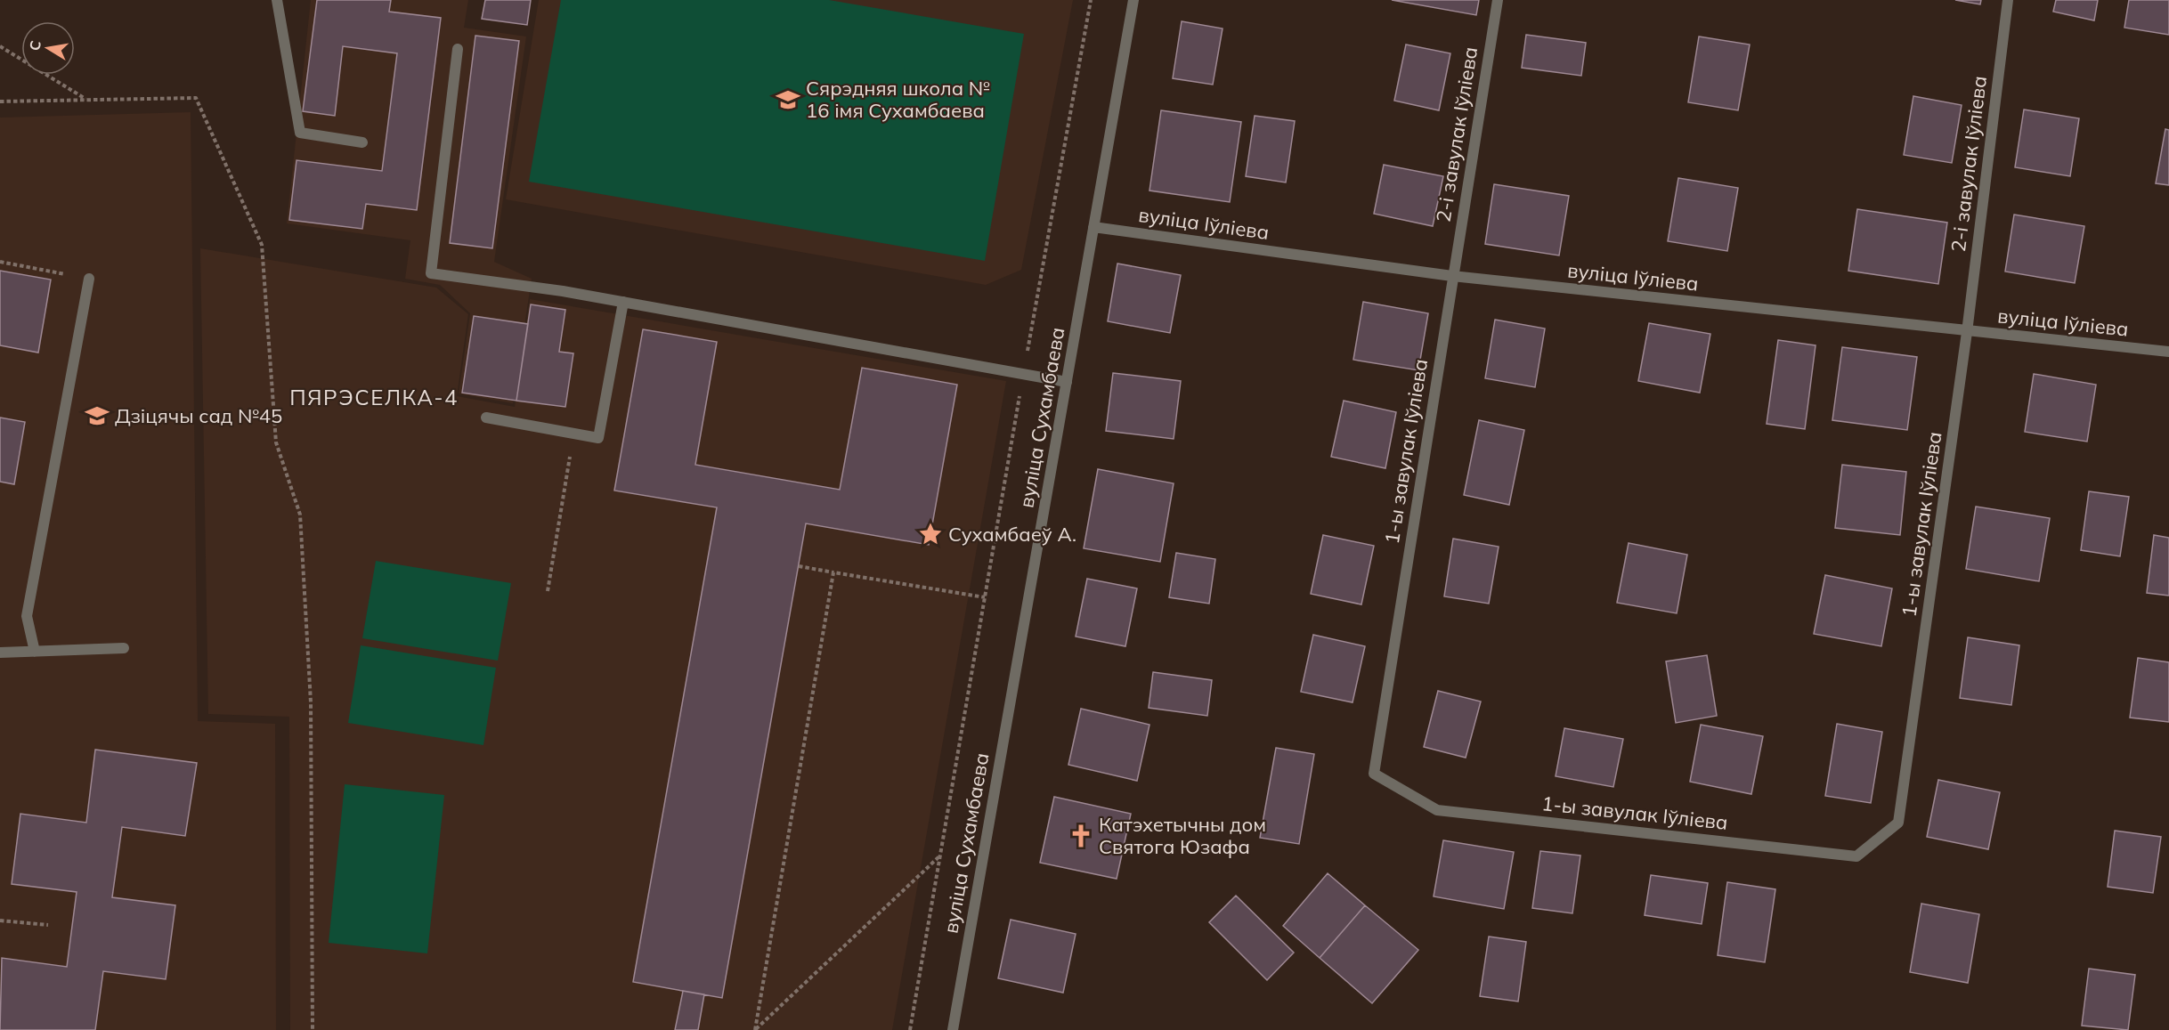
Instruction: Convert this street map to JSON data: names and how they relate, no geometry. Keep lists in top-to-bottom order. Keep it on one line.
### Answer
{"streets":{"street":["2-і завулак Іўліева","вуліца Іўліева","вуліца Сухамбаева","1-ы завулак Іўліева"]},"crossings":[["2-і завулак Іўліева","вуліца Іўліева"],["2-і завулак Іўліева","1-ы завулак Іўліева"],["вуліца Іўліева","вуліца Сухамбаева"],["вуліца Іўліева","1-ы завулак Іўліева"]],"districts":["ПЯРЭСЕЛКА-4"],"places":{"school or university":["Сярэдняя школа № 16 імя Сухамбаева","Дзіцячы сад №45"],"place":["Сухамбаеў А."],"church":["Катэхетычны дом Святога Юзафа"]},"north":"left"}
